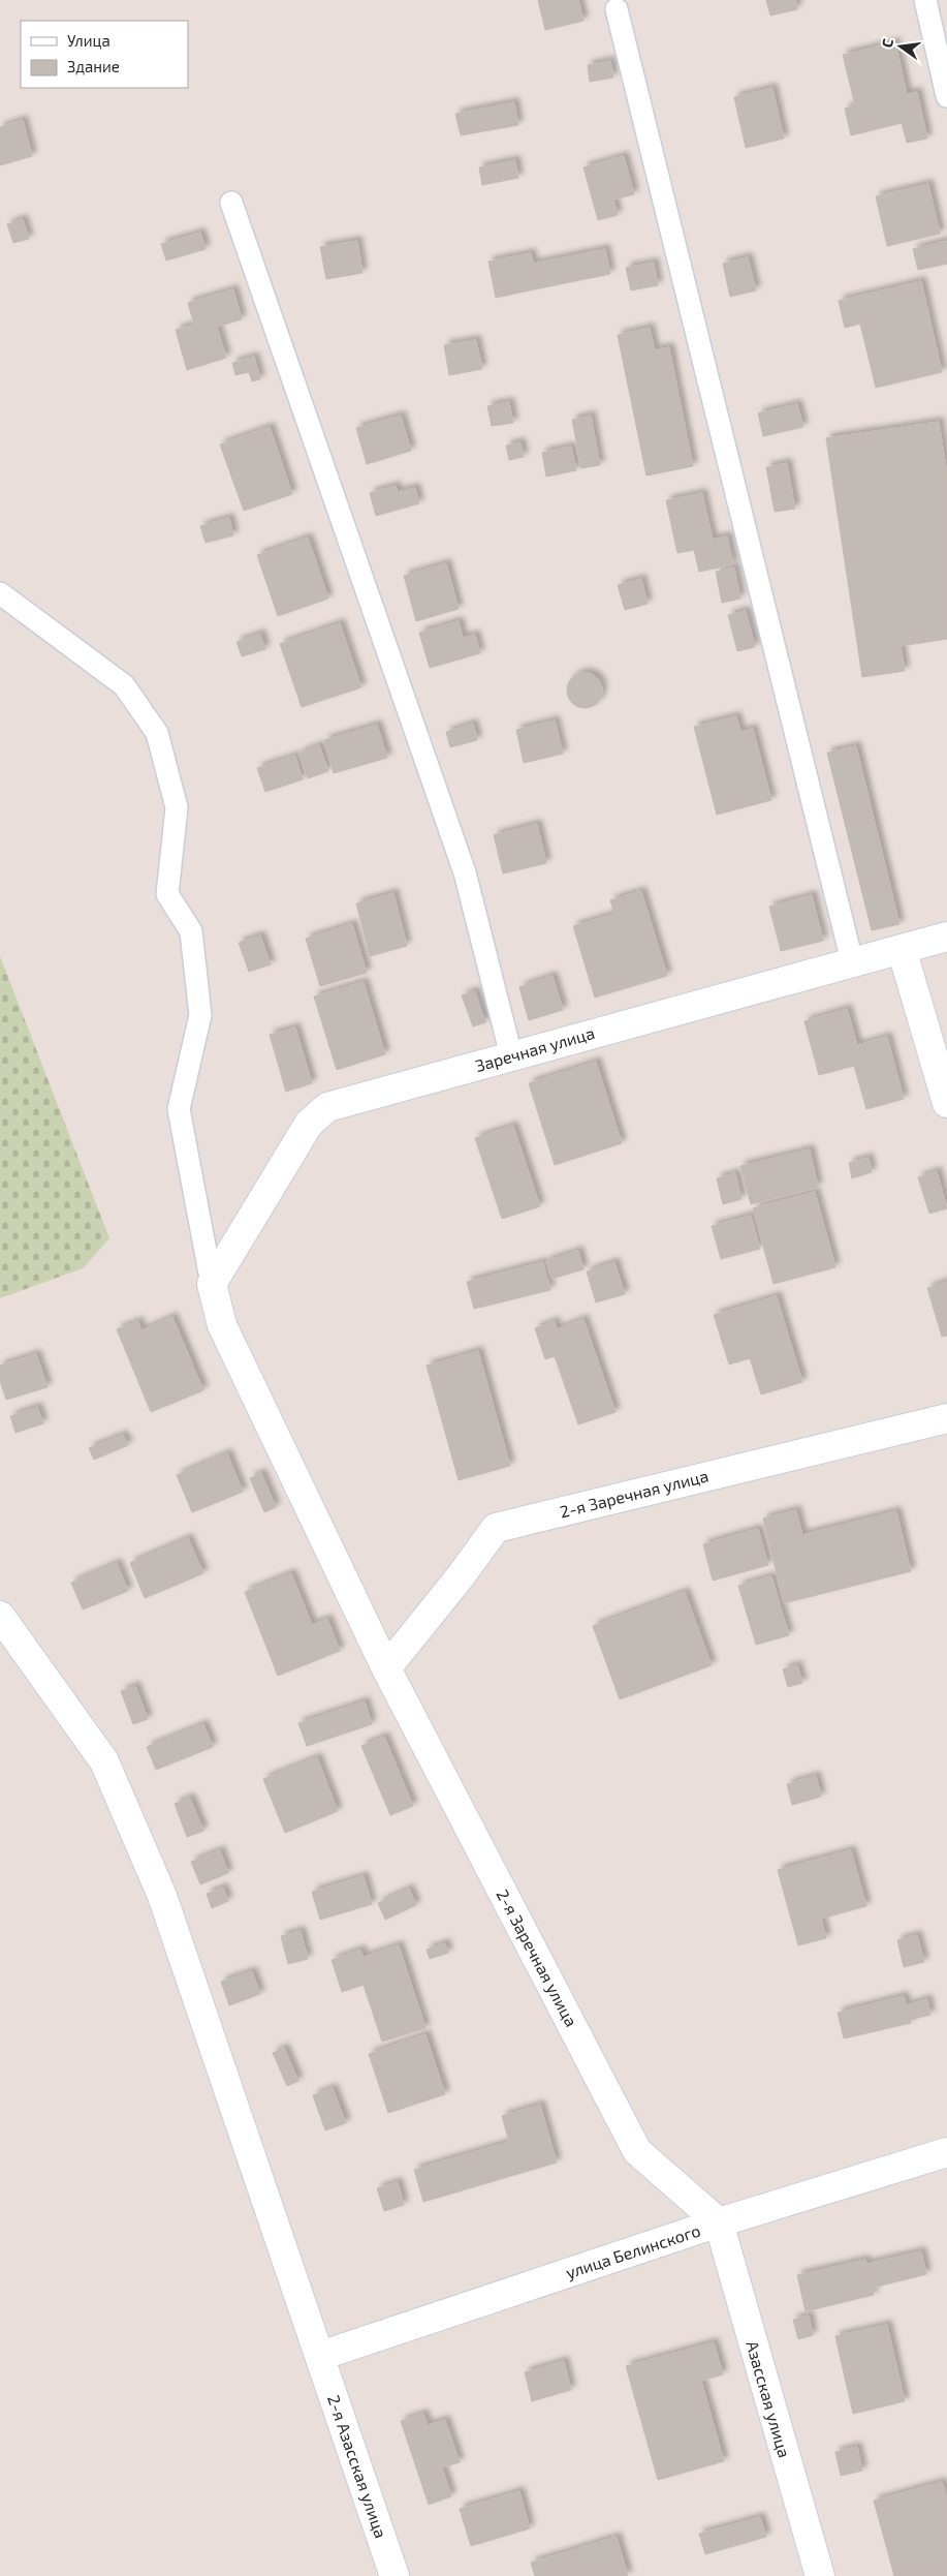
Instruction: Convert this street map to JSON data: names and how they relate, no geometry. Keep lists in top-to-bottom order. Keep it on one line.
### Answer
{"streets":{"street":["Заречная улица","2-я Заречная улица","улица Белинского","Азасская улица","2-я Азасская улица"]},"crossings":[["Заречная улица","2-я Заречная улица"],["2-я Заречная улица","улица Белинского"],["2-я Заречная улица","Азасская улица"],["улица Белинского","Азасская улица"],["улица Белинского","2-я Азасская улица"]],"legend":["Улица","Здание"],"north":"left"}
